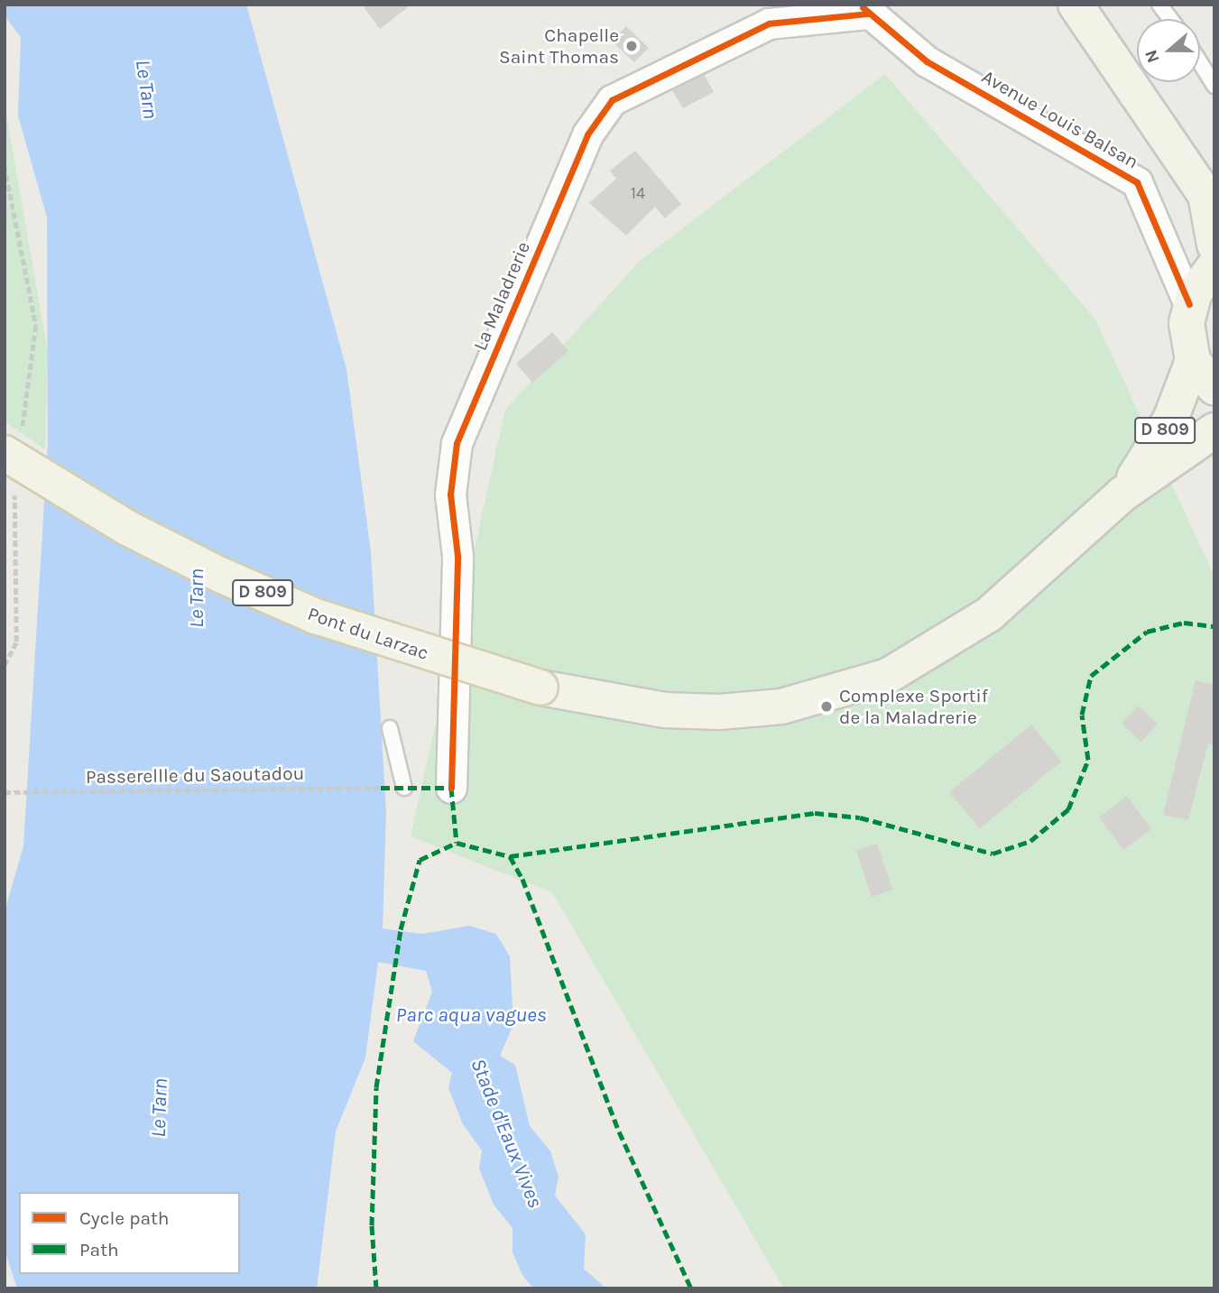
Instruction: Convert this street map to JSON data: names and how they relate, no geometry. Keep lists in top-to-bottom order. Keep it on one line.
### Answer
{"streets":{"main road":["D 809","Pont du Larzac"],"street":["Avenue Louis Balsan","La Maladrerie"],"path":["Passerellle du Saoutadou"]},"crossings":[["Avenue Louis Balsan","La Maladrerie"],["D 809","Pont du Larzac"]],"water":["Le Tarn","Parc aqua vagues","Stade d'Eaux Vives"],"places":["Chapelle Saint Thomas","Complexe Sportif de la Maladrerie"],"house_numbers":["14"],"legend":["Cycle path","Path"],"north":"left"}
